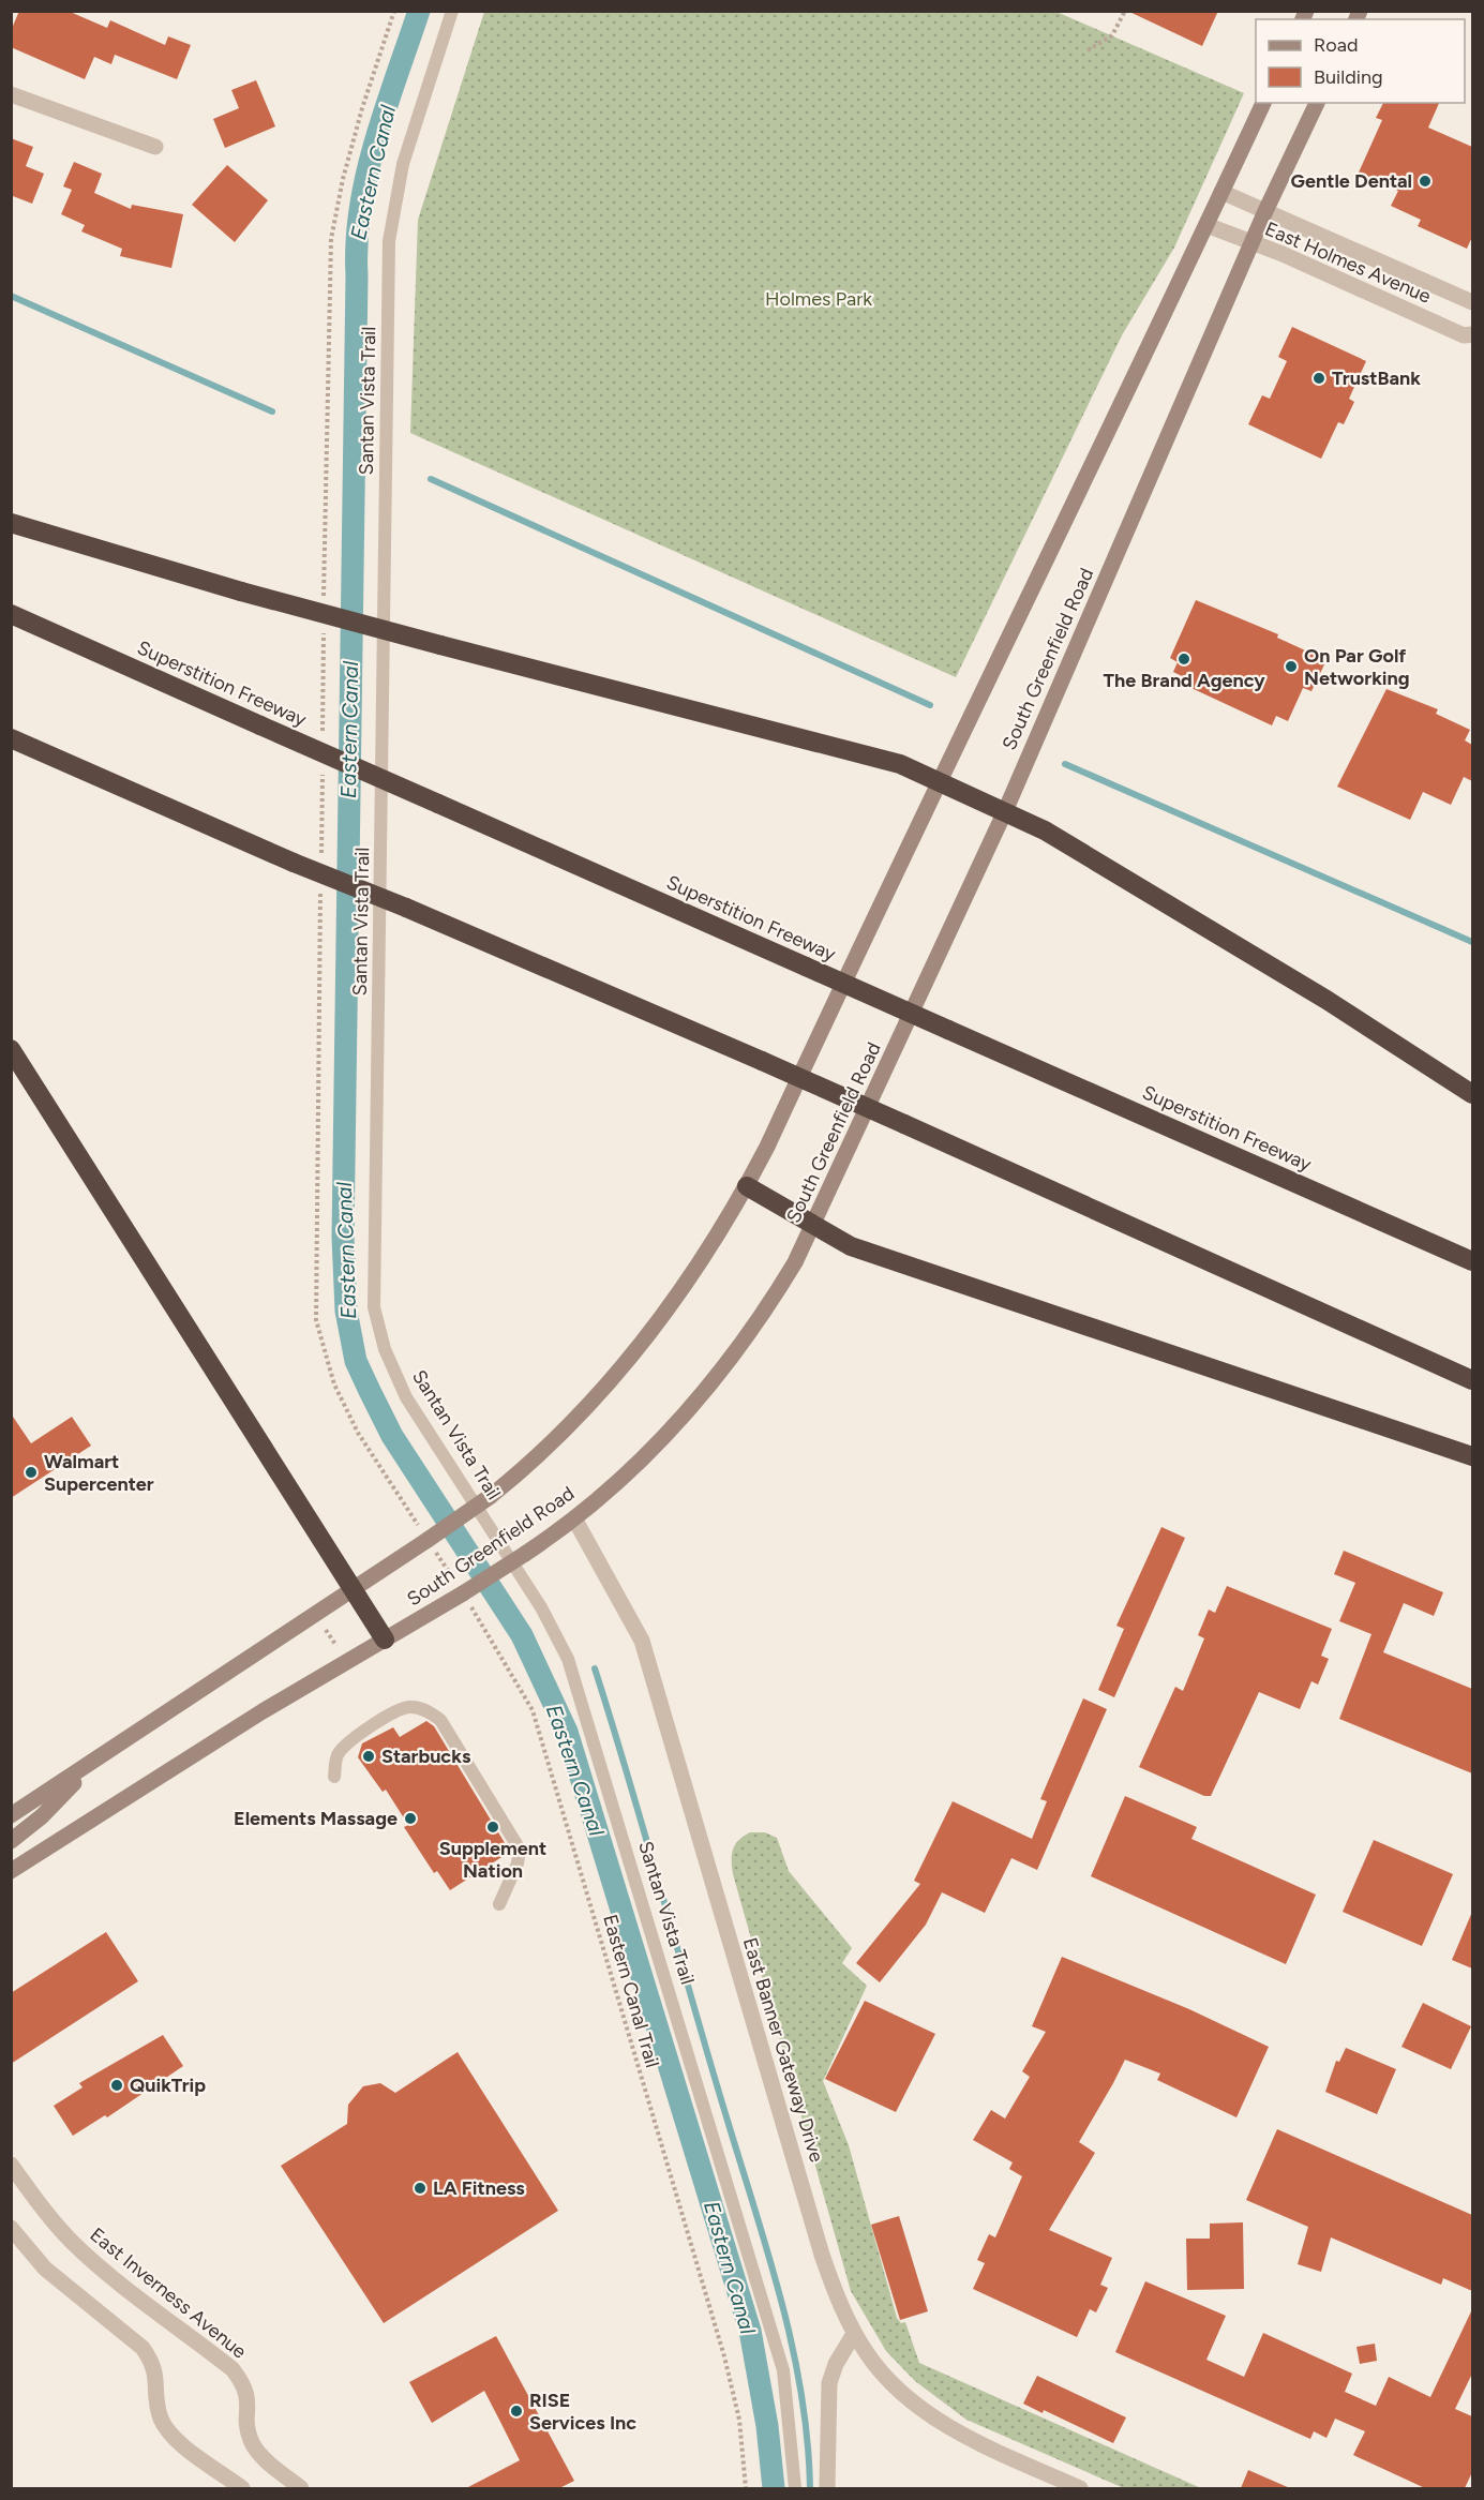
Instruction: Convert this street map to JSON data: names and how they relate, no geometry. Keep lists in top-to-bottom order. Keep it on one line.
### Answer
{"streets":{"highway":["Superstition Freeway"],"main road":["South Greenfield Road"],"street":["East Holmes Avenue","East Banner Gateway Drive","East Inverness Avenue"],"lane":["Santan Vista Trail"],"path":["Eastern Canal Trail"]},"crossings":[["East Holmes Avenue","South Greenfield Road"],["South Greenfield Road","Eastern Canal Trail"],["South Greenfield Road","East Banner Gateway Drive"]],"water":["Eastern Canal"],"parks":["Holmes Park"],"places":["Gentle Dental","TrustBank","The Brand Agency","On Par Golf Networking","Walmart Supercenter","Starbucks","Elements Massage","Supplement Nation","QuikTrip","LA Fitness","RISE Services Inc"],"legend":["Road","Building"]}
